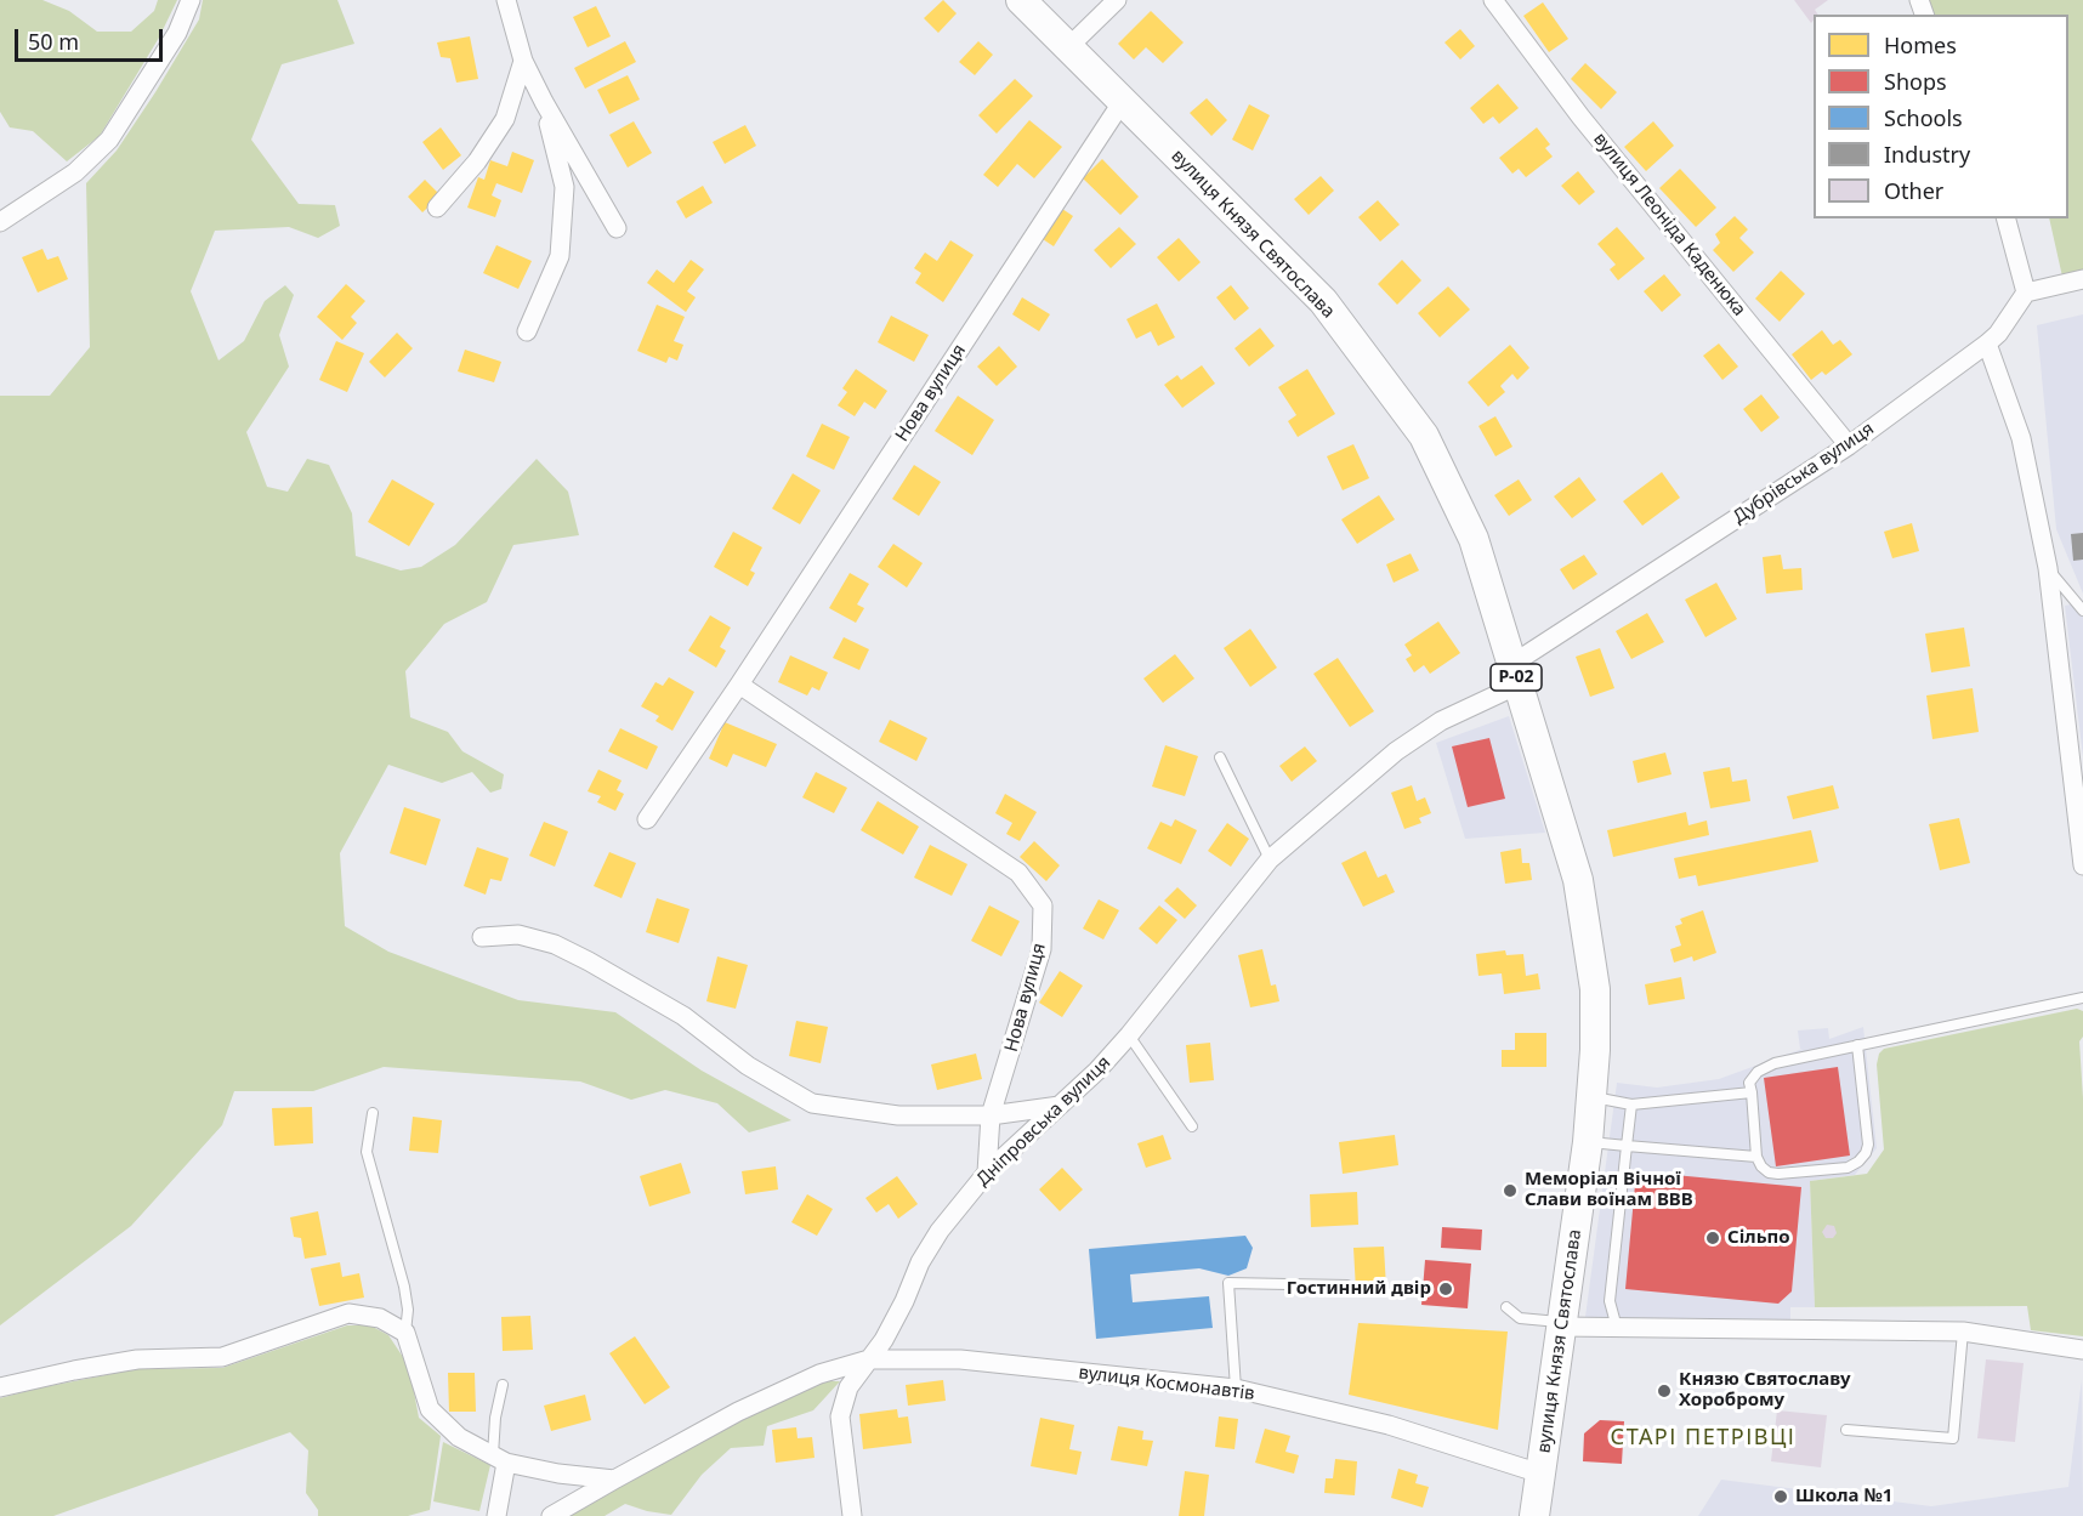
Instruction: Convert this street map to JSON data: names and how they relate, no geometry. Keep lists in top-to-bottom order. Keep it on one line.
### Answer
{"streets":{"main road":["вулиця Князя Святослава","Р-02"],"street":["вулиця Леоніда Каденюка","Нова вулиця","Дубрівська вулиця","Дніпровська вулиця","вулиця Космонавтів"]},"crossings":[["вулиця Леоніда Каденюка","Дубрівська вулиця"],["вулиця Князя Святослава","Нова вулиця"],["вулиця Князя Святослава","Дубрівська вулиця"],["вулиця Князя Святослава","Дніпровська вулиця"],["вулиця Князя Святослава","вулиця Космонавтів"],["Нова вулиця","Дніпровська вулиця"],["Дубрівська вулиця","Дніпровська вулиця"],["Дніпровська вулиця","вулиця Космонавтів"]],"districts":["СТАРІ ПЕТРІВЦІ"],"places":["Меморіал Вічної Слави воїнам ВВВ","Сільпо","Гостинний двір","Князю Святославу Хороброму","Школа №1"],"legend":["Homes","Shops","Schools","Industry","Other"],"scale_bar":"50 m"}
